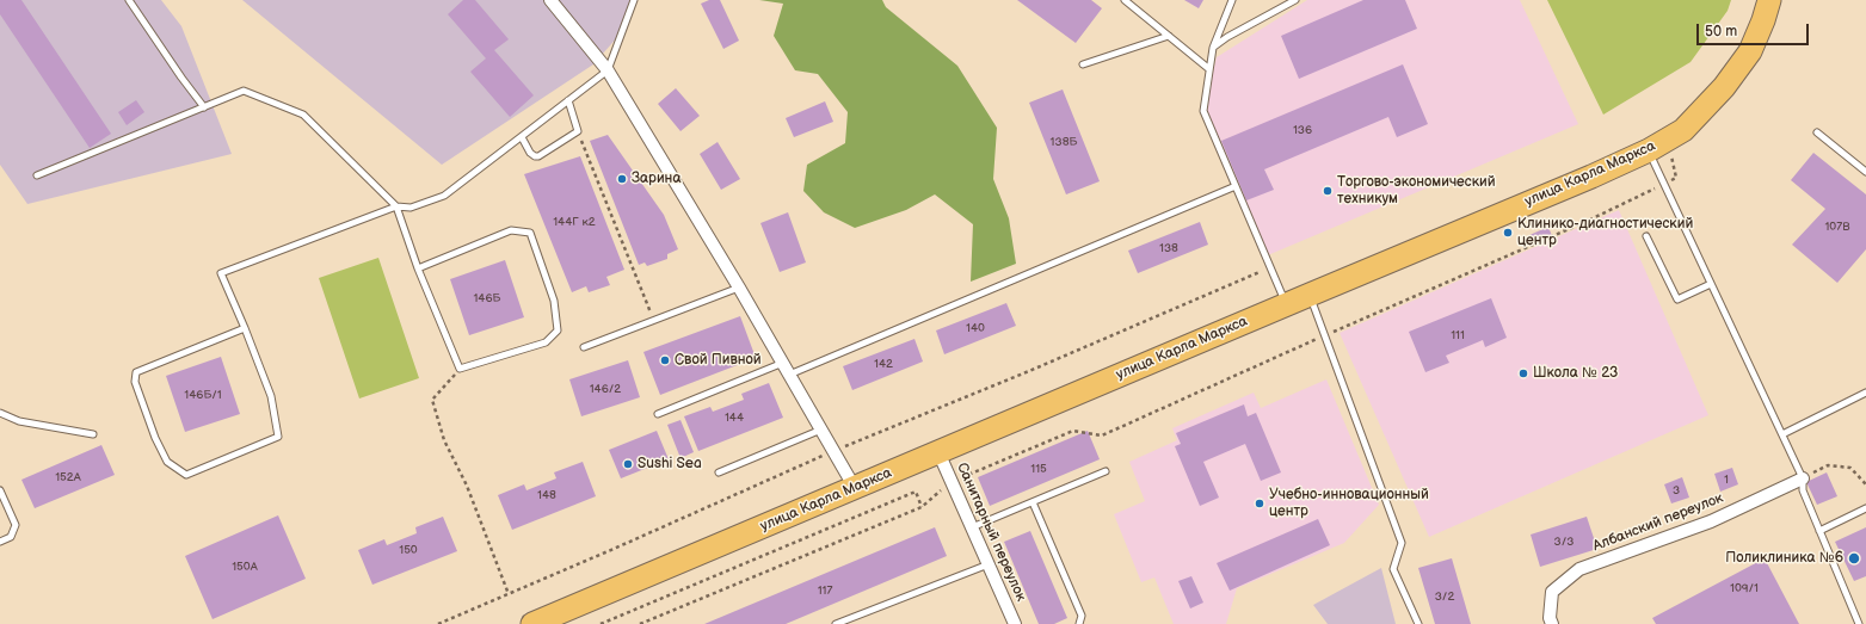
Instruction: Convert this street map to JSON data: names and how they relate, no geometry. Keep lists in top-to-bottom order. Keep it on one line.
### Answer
{"streets":{"highway":["улица Карла Маркса"],"street":["Албанский переулок","Санитарный переулок"]},"crossings":[["улица Карла Маркса","Санитарный переулок"]],"places":["Зарина","Торгово-экономический техникум","Клинико-диагностический центр","Свой Пивной","Школа № 23","Sushi Sea","Учебно-инновационный центр","Поликлиника №6"],"house_numbers":["136","138Б","144Г к2","107В","138","146Б","140","111","142","146/2","146Б/1","144","115","152А","1","3","148","3/3","150","150А","109/1","117","3/2"],"scale_bar":"50 m"}
